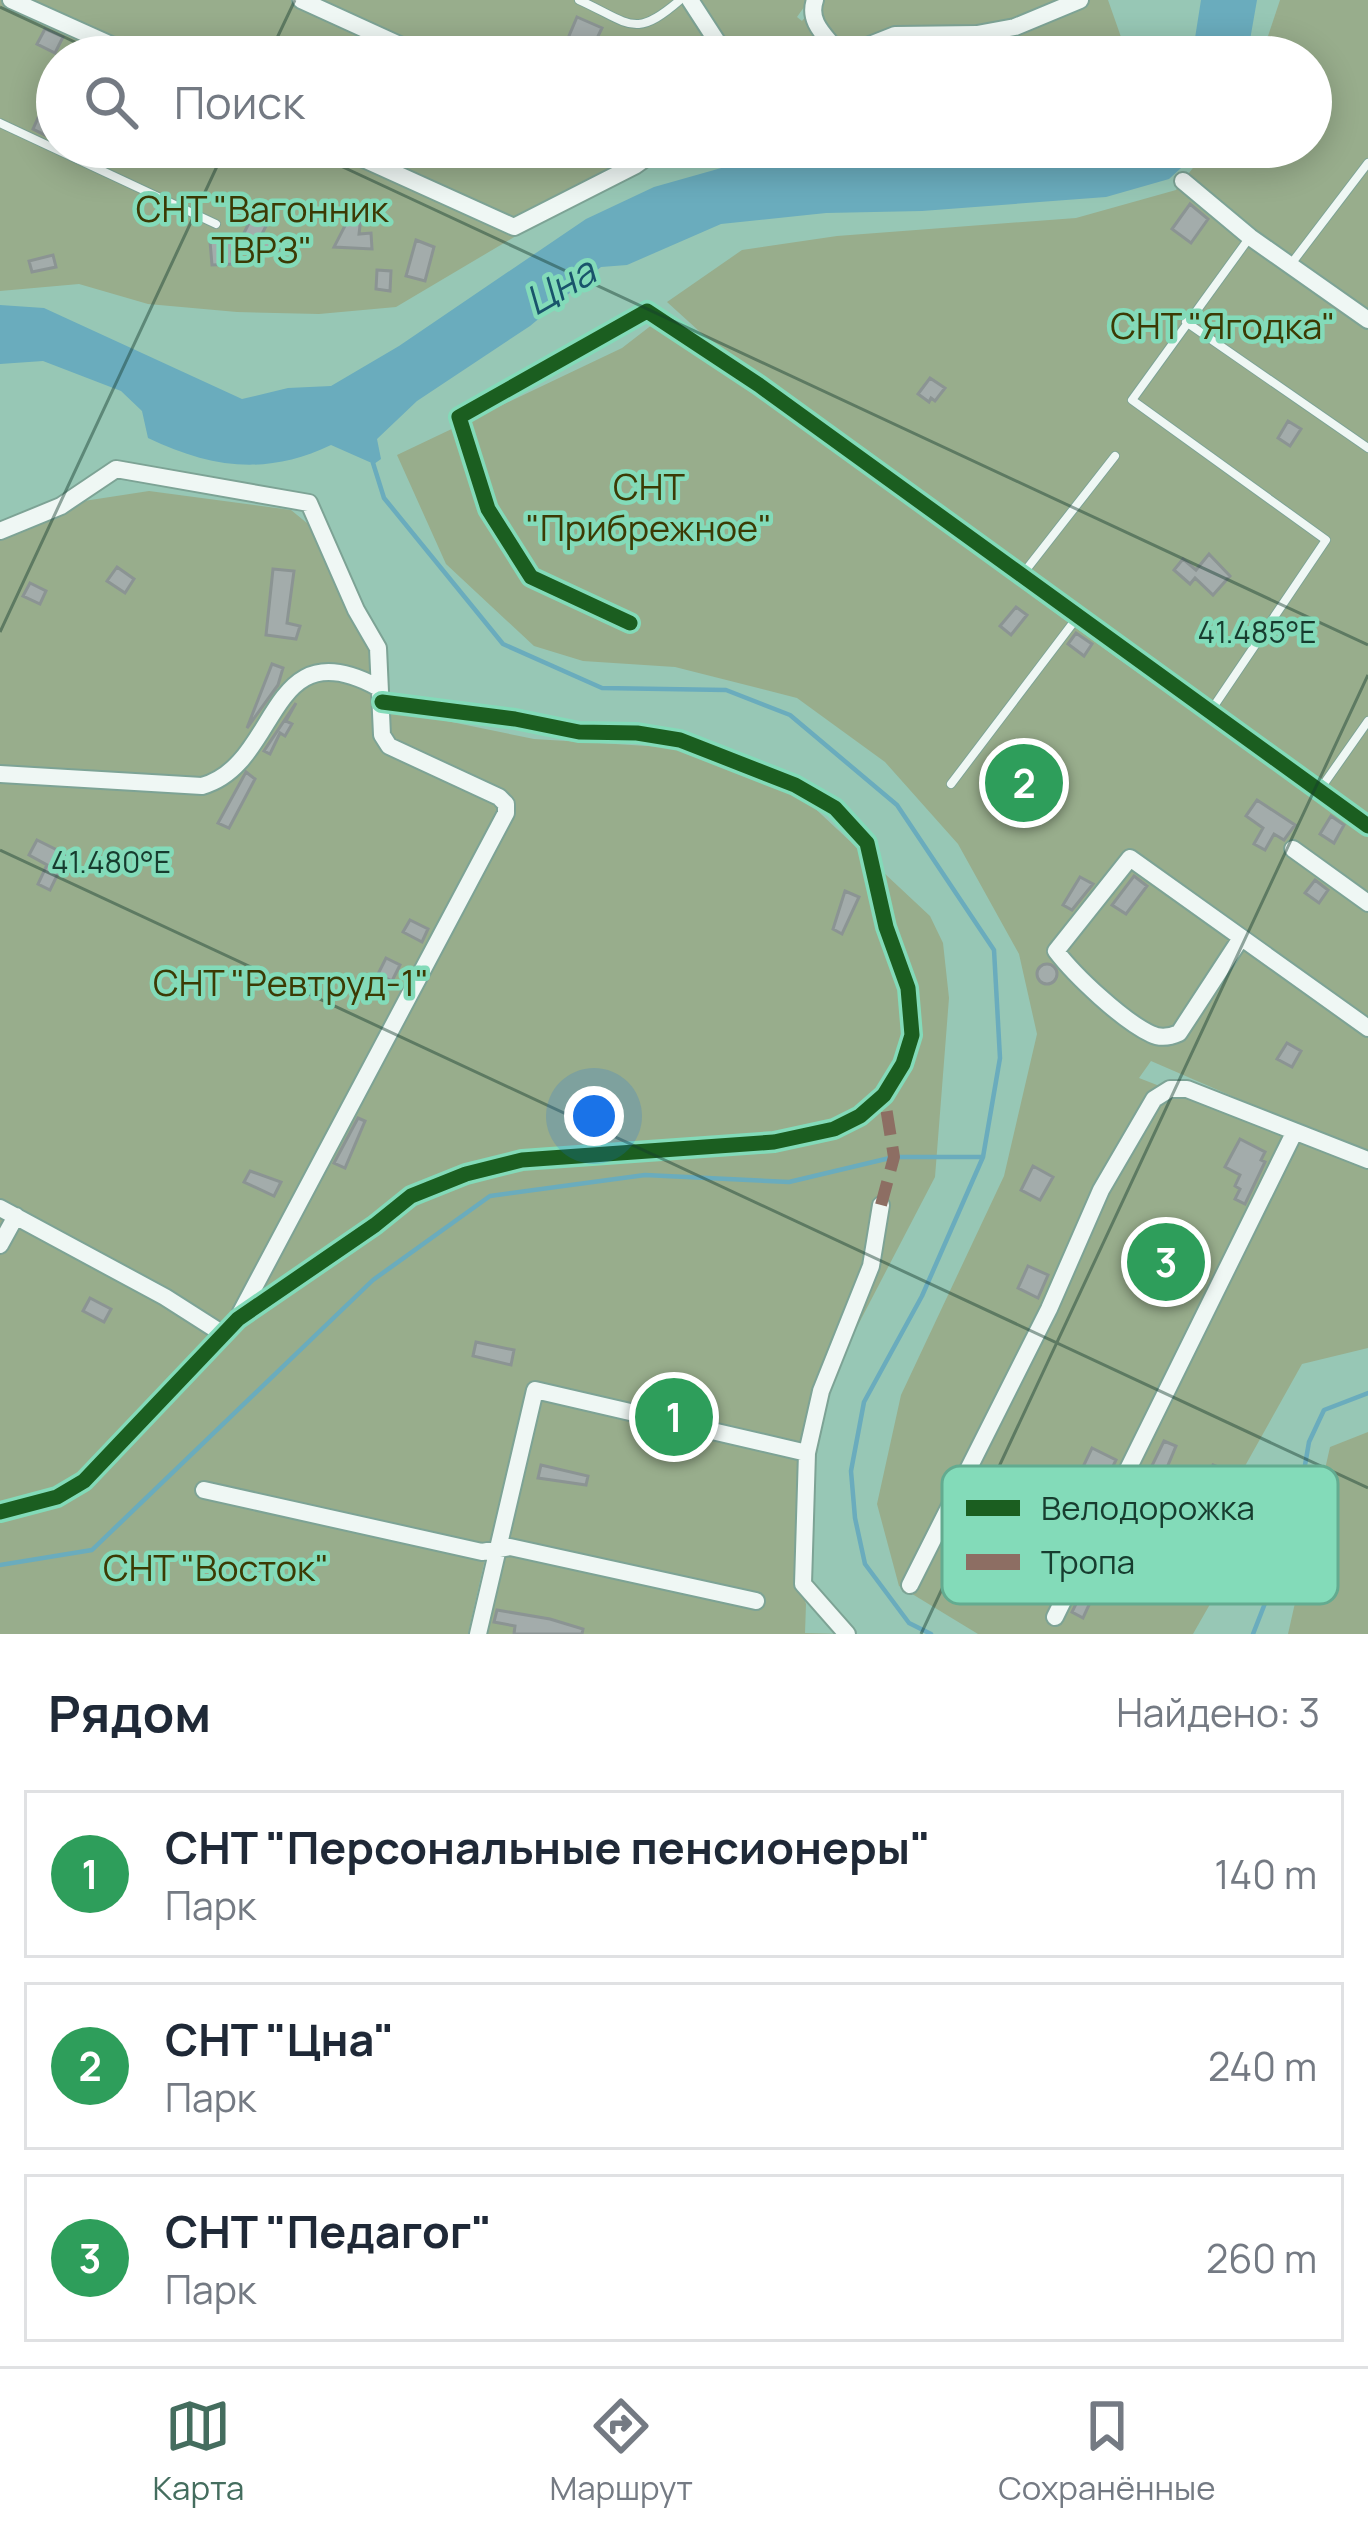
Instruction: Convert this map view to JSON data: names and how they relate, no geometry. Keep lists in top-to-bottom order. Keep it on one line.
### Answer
{"water":["Цна"],"parks":["СНТ \"Вагонник ТВРЗ\"","СНТ \"Ягодка\"","СНТ \"Прибрежное\"","СНТ \"Ревтруд-1\"","СНТ \"Восток\""],"legend":["Велодорожка","Тропа"],"page":{"search":"Поиск","pins":["2","3","1"],"heading":["Рядом","Найдено: 3"],"list":[{"mark":"1","name":"СНТ \"Персональные пенсионеры\"","note":"Парк","value":"140 m"},{"mark":"2","name":"СНТ \"Цна\"","note":"Парк","value":"240 m"},{"mark":"3","name":"СНТ \"Педагог\"","note":"Парк","value":"260 m"}],"nav":["Карта","Маршрут","Сохранённые"]},"coordinates":["41.485°E","41.480°E"]}
